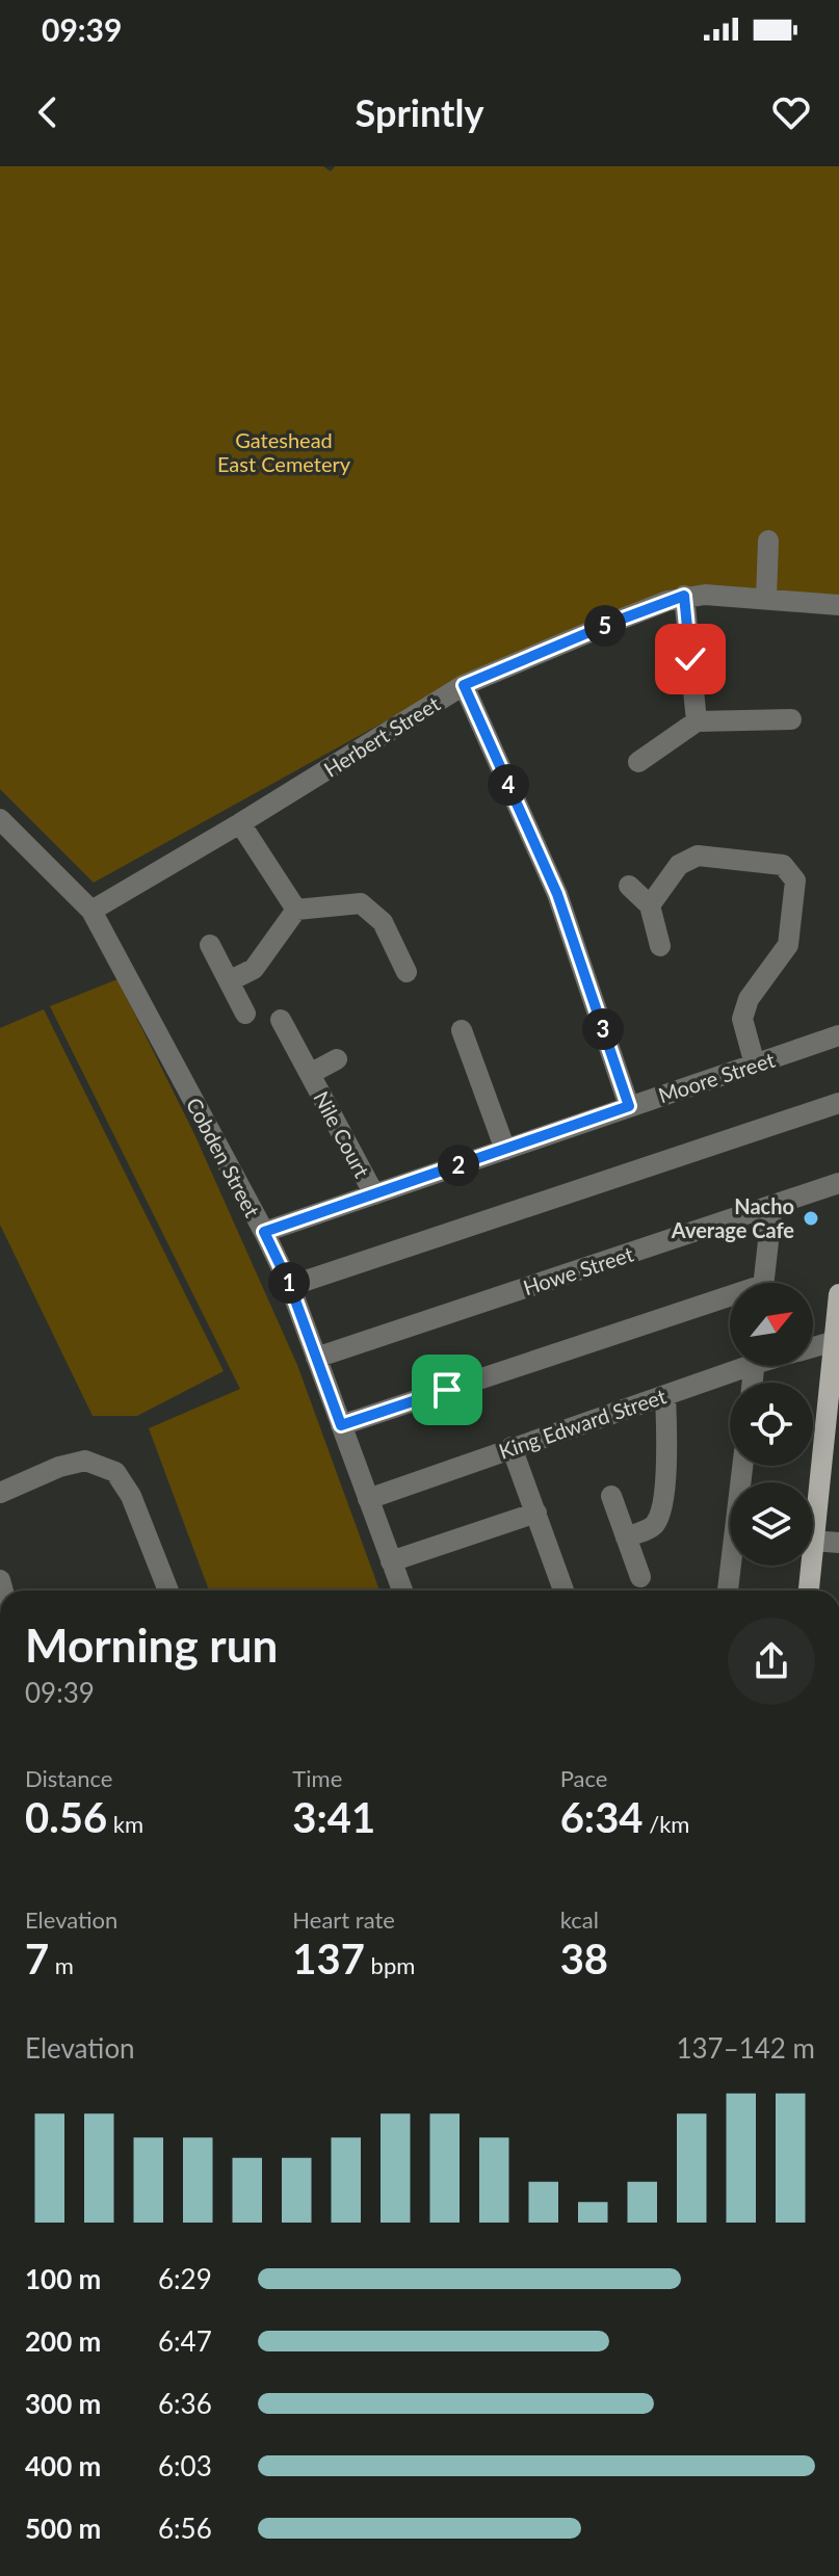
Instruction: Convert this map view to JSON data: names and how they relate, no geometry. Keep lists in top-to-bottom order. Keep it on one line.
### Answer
{"streets":{"street":["Herbert Street","Moore Street","Nile Court","Cobden Street","Howe Street","King Edward Street"]},"crossings":[["Herbert Street","Cobden Street"],["Moore Street","Nile Court"],["Moore Street","Cobden Street"],["Cobden Street","Howe Street"],["Cobden Street","King Edward Street"]],"parks":["Gateshead East Cemetery"],"places":["Nacho Average Cafe"],"north":"top right","page":{"status":"09:39","header":"Sprintly","pins":["5","4","3","2","1"],"heading":["Morning run","09:39"],"stats":[["Distance","0.56 km"],["Time","3:41"],["Pace","6:34 /km"],["Elevation","7 m"],["Heart rate","137 bpm"],["kcal","38"]],"chart":["Elevation","137–142 m"],"list":[{"name":"100 m","note":"6:29"},{"name":"200 m","note":"6:47"},{"name":"300 m","note":"6:36"},{"name":"400 m","note":"6:03"},{"name":"500 m","note":"6:56"}]}}
